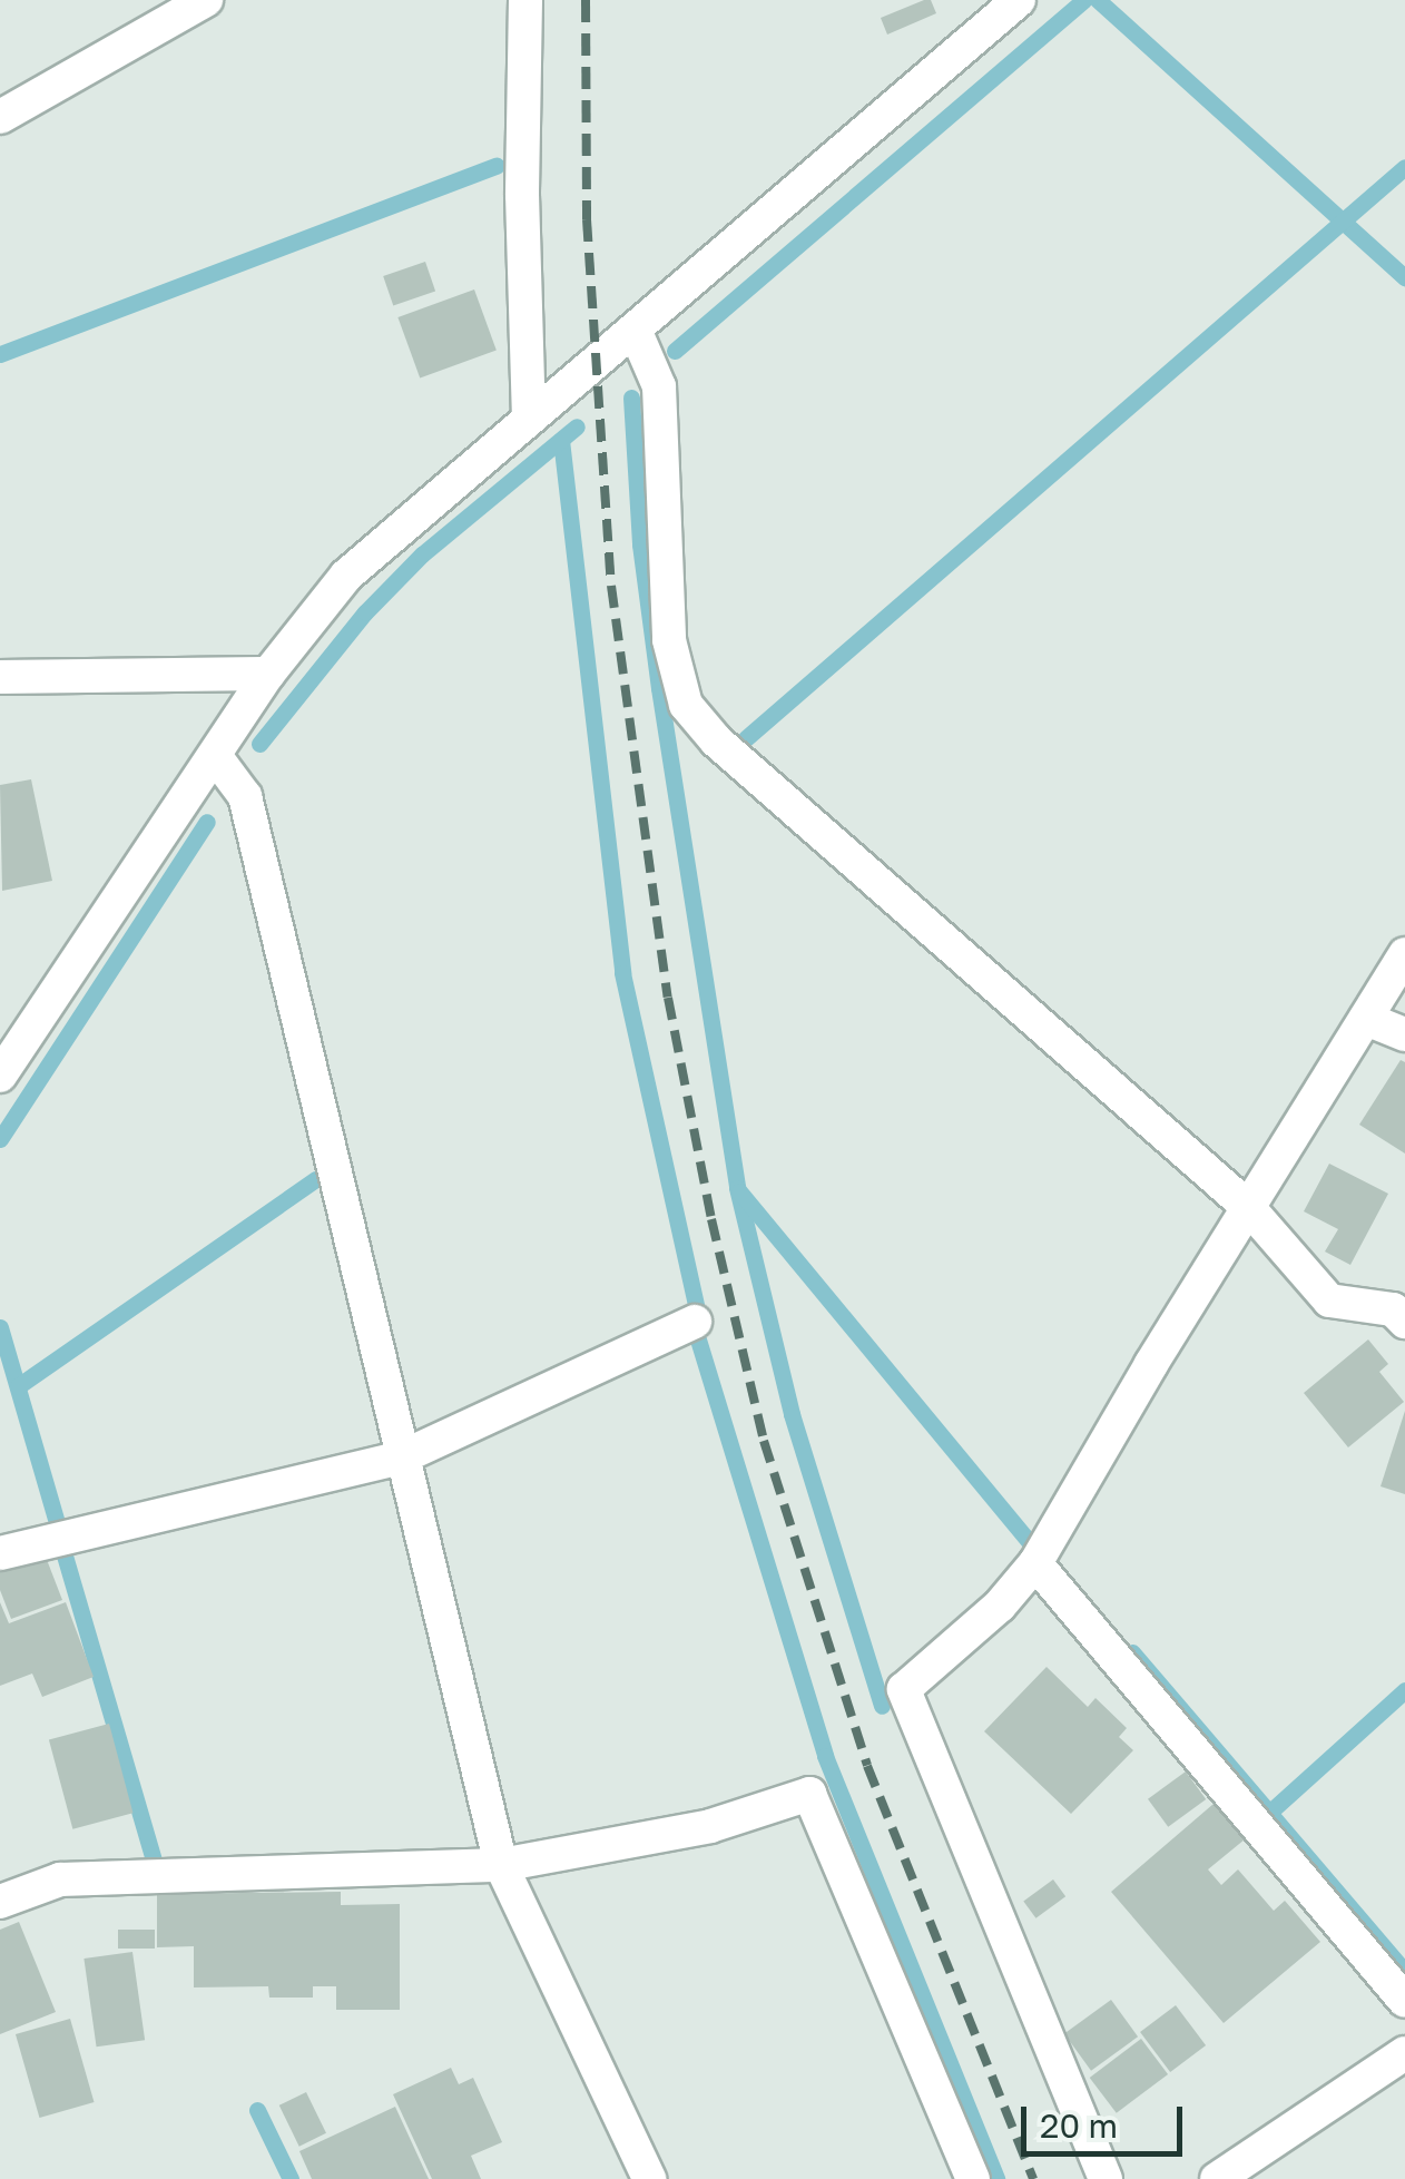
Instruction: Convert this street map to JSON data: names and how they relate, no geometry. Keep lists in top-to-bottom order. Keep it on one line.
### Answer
{"scale_bar":"20 m"}
